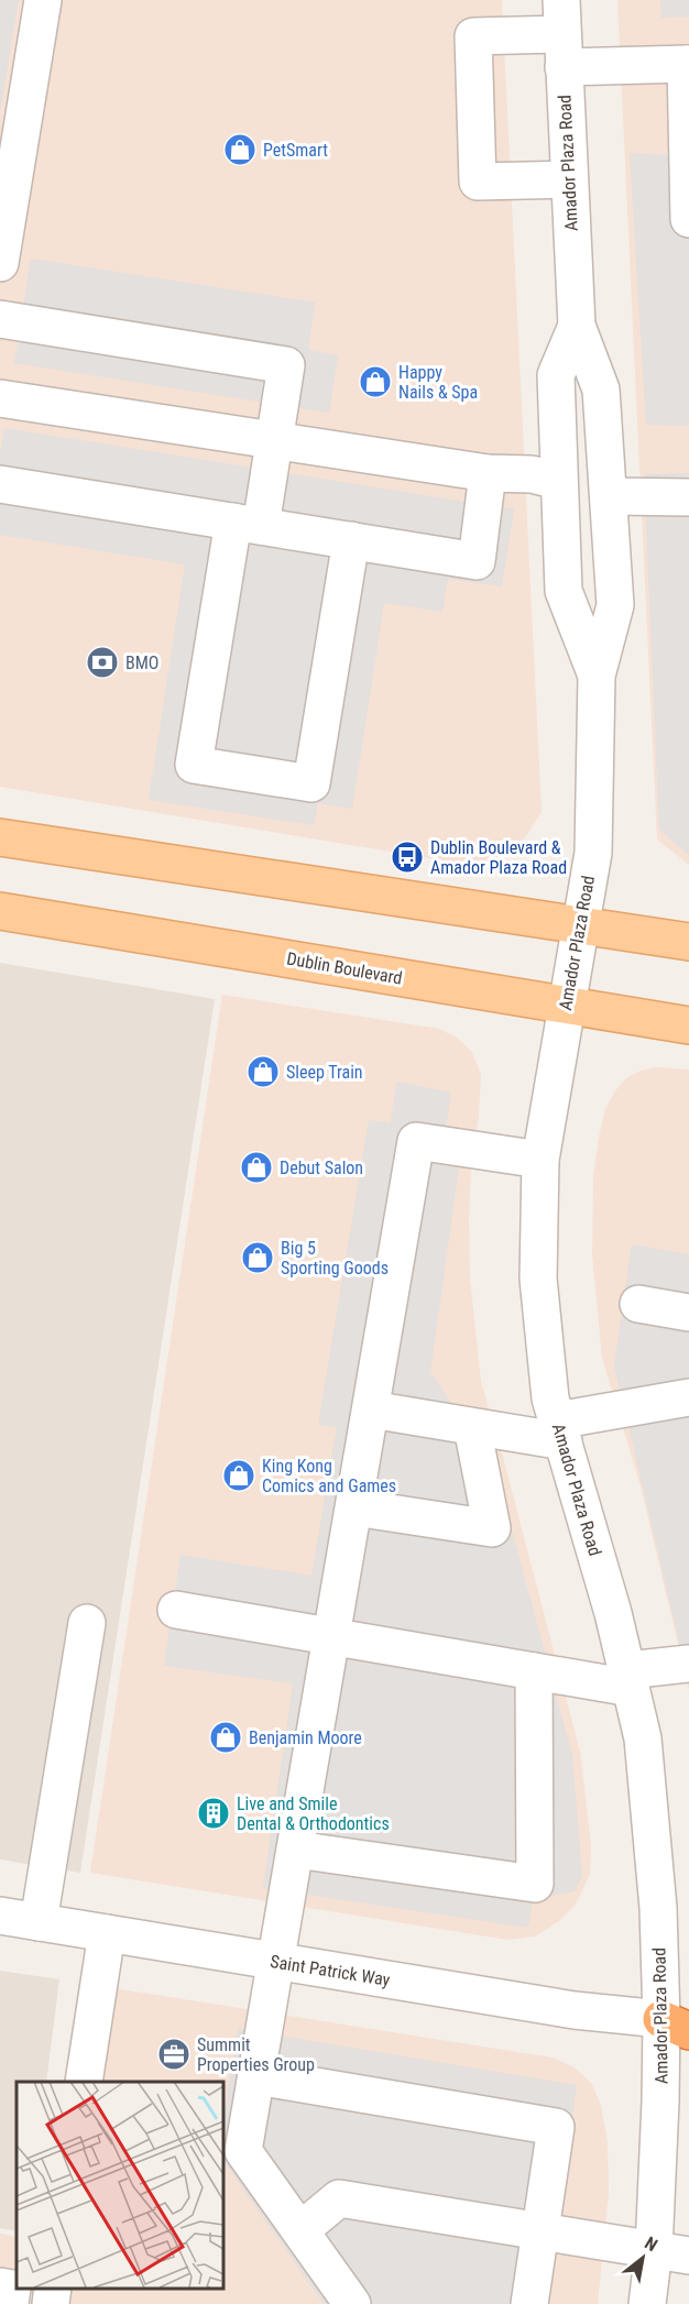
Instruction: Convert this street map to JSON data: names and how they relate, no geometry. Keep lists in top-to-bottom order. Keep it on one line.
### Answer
{"streets":{"main road":["Dublin Boulevard"],"street":["Amador Plaza Road","Saint Patrick Way"]},"crossings":[["Amador Plaza Road","Dublin Boulevard"],["Amador Plaza Road","Saint Patrick Way"]],"places":{"shop":["PetSmart","Happy Nails & Spa","Sleep Train","Debut Salon","Big 5 Sporting Goods","King Kong Comics and Games","Benjamin Moore"],"bank":["BMO"],"bus stop":["Dublin Boulevard & Amador Plaza Road"],"building":["Live and Smile Dental & Orthodontics"],"office":["Summit Properties Group"]},"north":"top right"}
